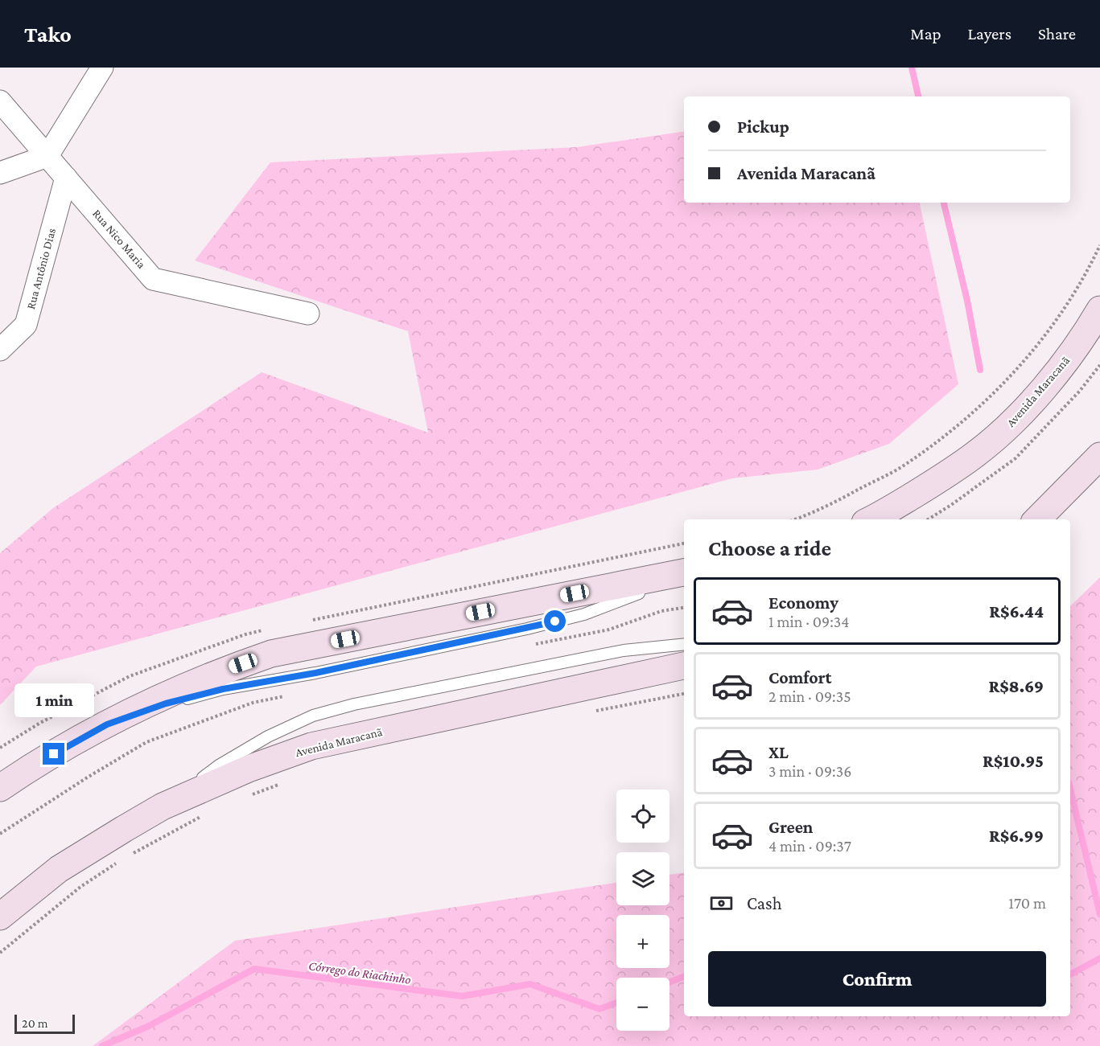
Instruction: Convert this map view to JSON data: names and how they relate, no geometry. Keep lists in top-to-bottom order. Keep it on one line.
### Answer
{"streets":{"main road":["Avenida Maracanã"],"street":["Rua Nico Maria","Rua Antônio Dias"]},"crossings":[["Rua Nico Maria","Rua Antônio Dias"]],"water":["Córrego do Riachinho"],"scale_bar":"20 m","page":{"header":"Tako","nav":["Map","Layers","Share"],"banner":["Pickup","Avenida Maracanã"],"heading":"Choose a ride","list":[{"name":"Economy","note":"1 min · 09:34","value":"R$6.44"},{"name":"Comfort","note":"2 min · 09:35","value":"R$8.69"},{"name":"XL","note":"3 min · 09:36","value":"R$10.95"},{"name":"Green","note":"4 min · 09:37","value":"R$6.99"}],"bubble":"1 min","map_buttons":["+","−"],"pay":["Cash","170 m"],"buttons":"Confirm","scale":"20 m"}}
